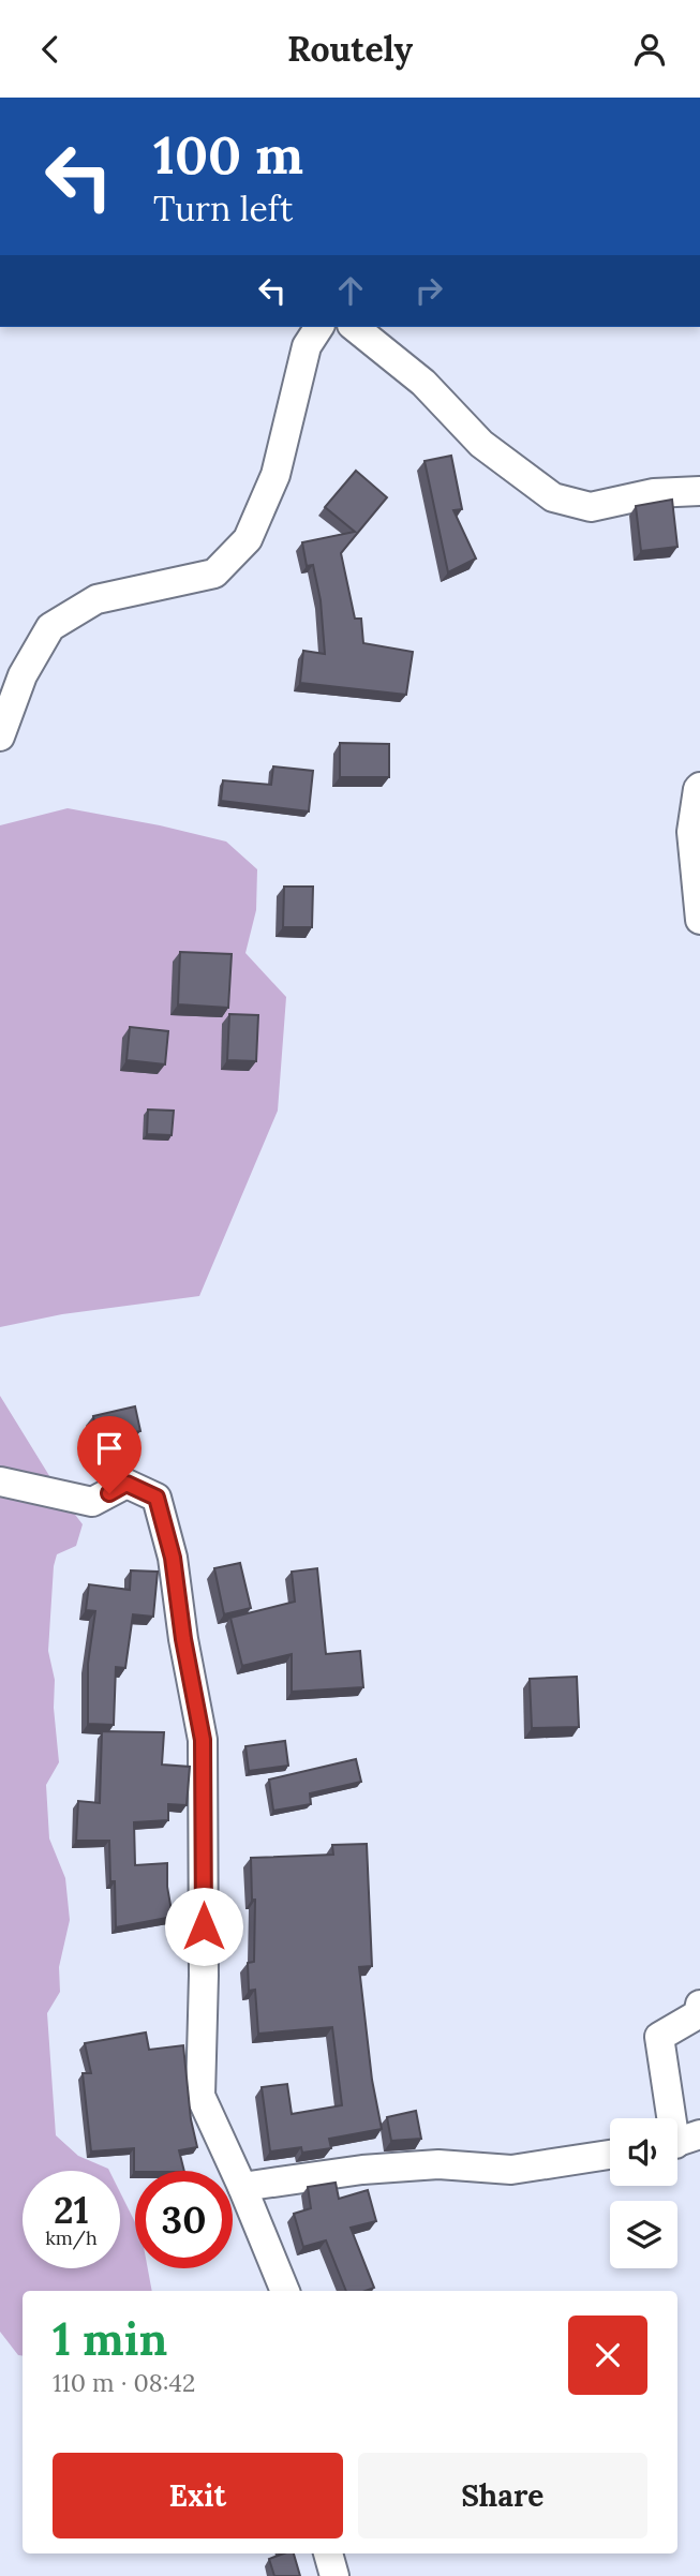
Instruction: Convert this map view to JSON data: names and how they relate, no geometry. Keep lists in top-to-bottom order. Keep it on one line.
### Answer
{"page":{"header":"Routely","turn":["100 m","Turn left"],"speed":"21 km/h","limit":"30","heading":["1 min","110 m · 08:42"],"buttons":["Exit","Share"]}}
